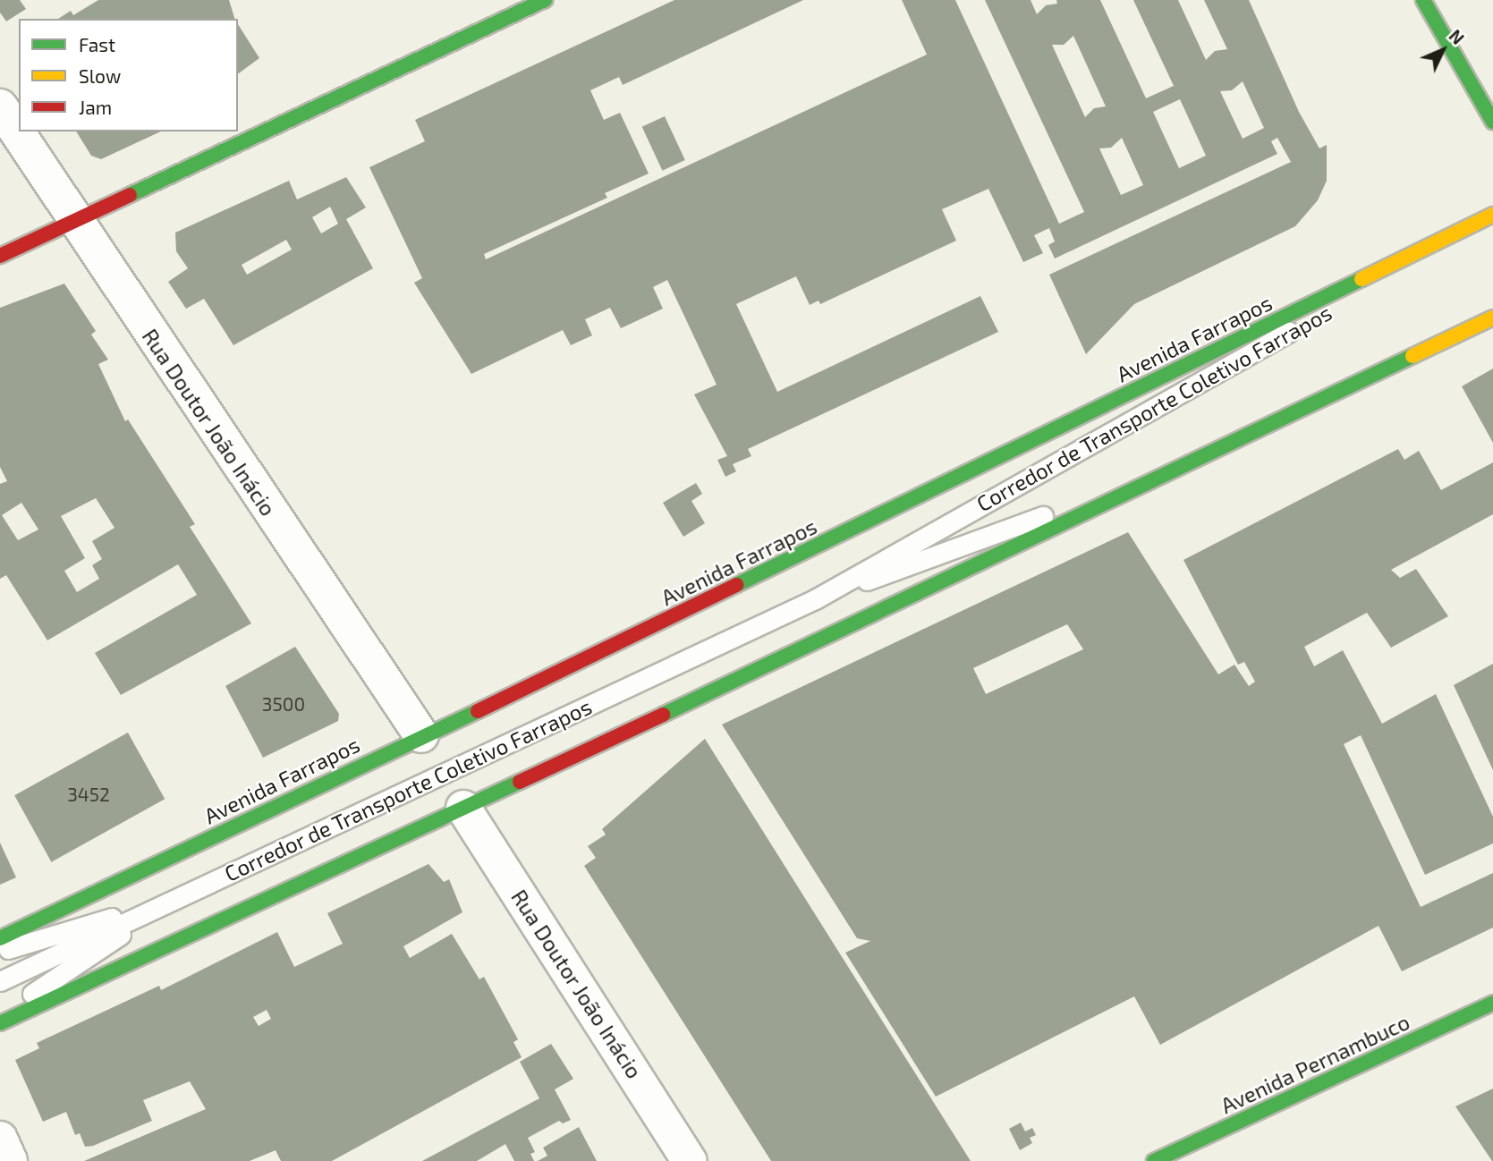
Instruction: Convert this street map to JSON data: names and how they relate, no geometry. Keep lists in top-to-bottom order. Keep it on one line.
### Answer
{"streets":{"main road":["Avenida Farrapos","Avenida Pernambuco"],"street":["Rua Doutor João Inácio"],"lane":["Corredor de Transporte Coletivo Farrapos"]},"crossings":[["Avenida Farrapos","Corredor de Transporte Coletivo Farrapos"],["Avenida Farrapos","Rua Doutor João Inácio"]],"house_numbers":["3500","3452"],"legend":["Fast","Slow","Jam"],"north":"top right"}
